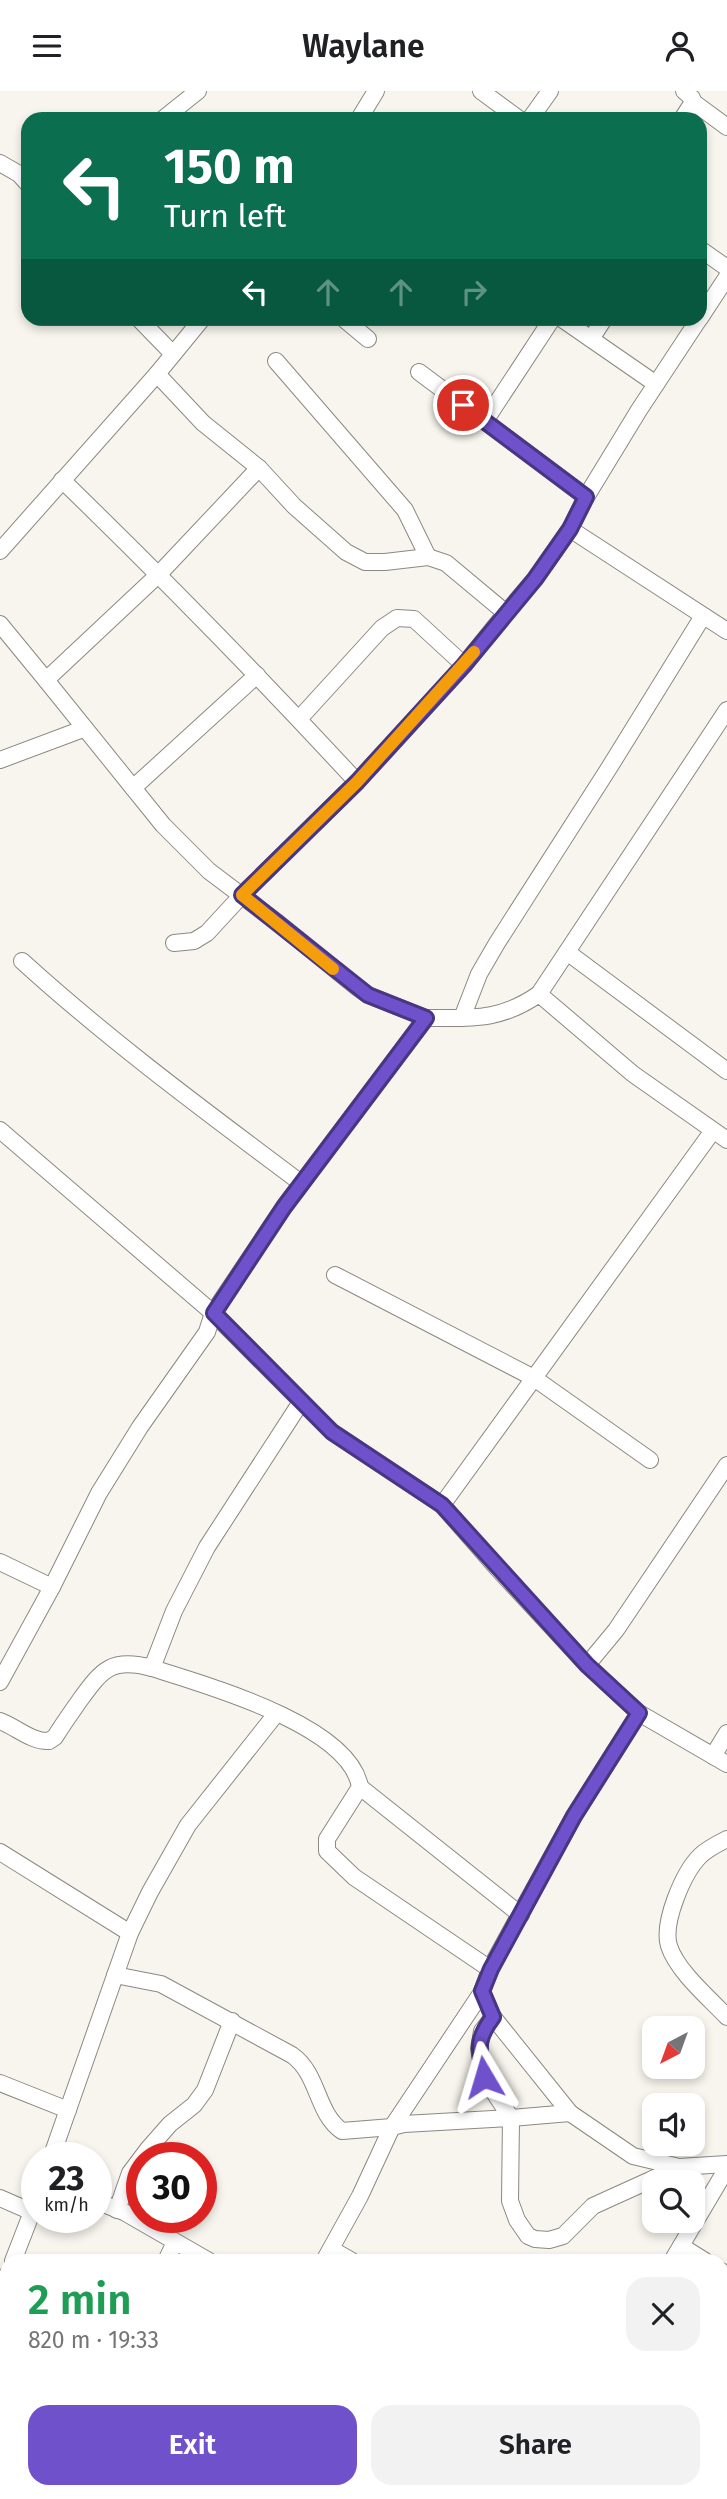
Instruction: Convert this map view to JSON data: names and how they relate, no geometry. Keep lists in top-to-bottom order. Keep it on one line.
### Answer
{"north":"bottom left","page":{"header":"Waylane","turn":["150 m","Turn left"],"speed":"23 km/h","limit":"30","heading":["2 min","820 m · 19:33"],"buttons":["Exit","Share"]}}
